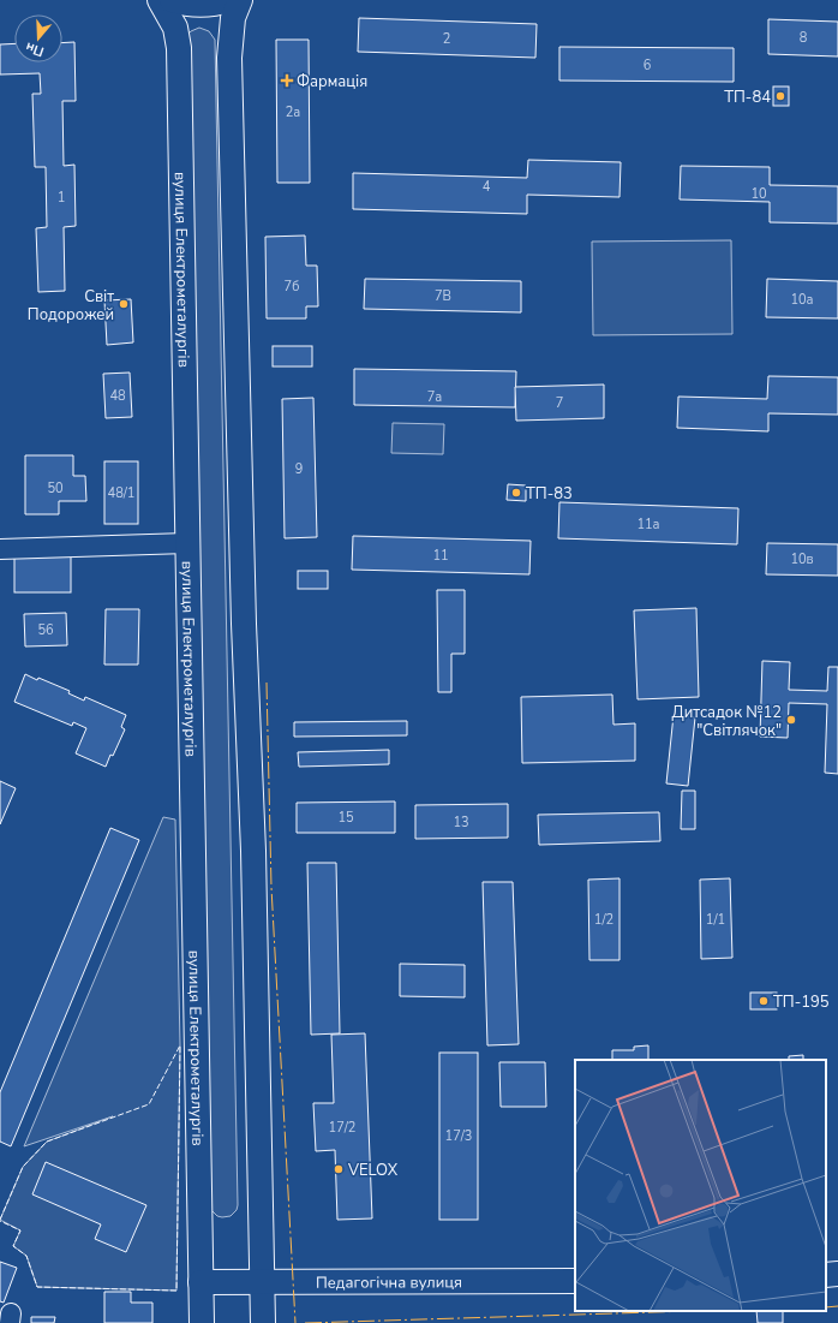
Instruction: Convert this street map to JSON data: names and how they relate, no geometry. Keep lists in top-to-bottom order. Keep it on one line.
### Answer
{"streets":{"main road":["вулиця Електрометалургів","Педагогічна вулиця"]},"crossings":[["вулиця Електрометалургів","Педагогічна вулиця"]],"places":{"health":["Фармація"],"other":["ТП-84","Світ Подорожей","ТП-83","Дитсадок №12 \"Світлячок\"","ТП-195","VELOX"]},"house_numbers":["8","2","6","2а","4","10","1","7б","7В","10а","48","7а","7","9","50","48/1","11а","11","10в","56","15","13","1/2","1/1","17/2","17/3"],"north":"bottom"}
